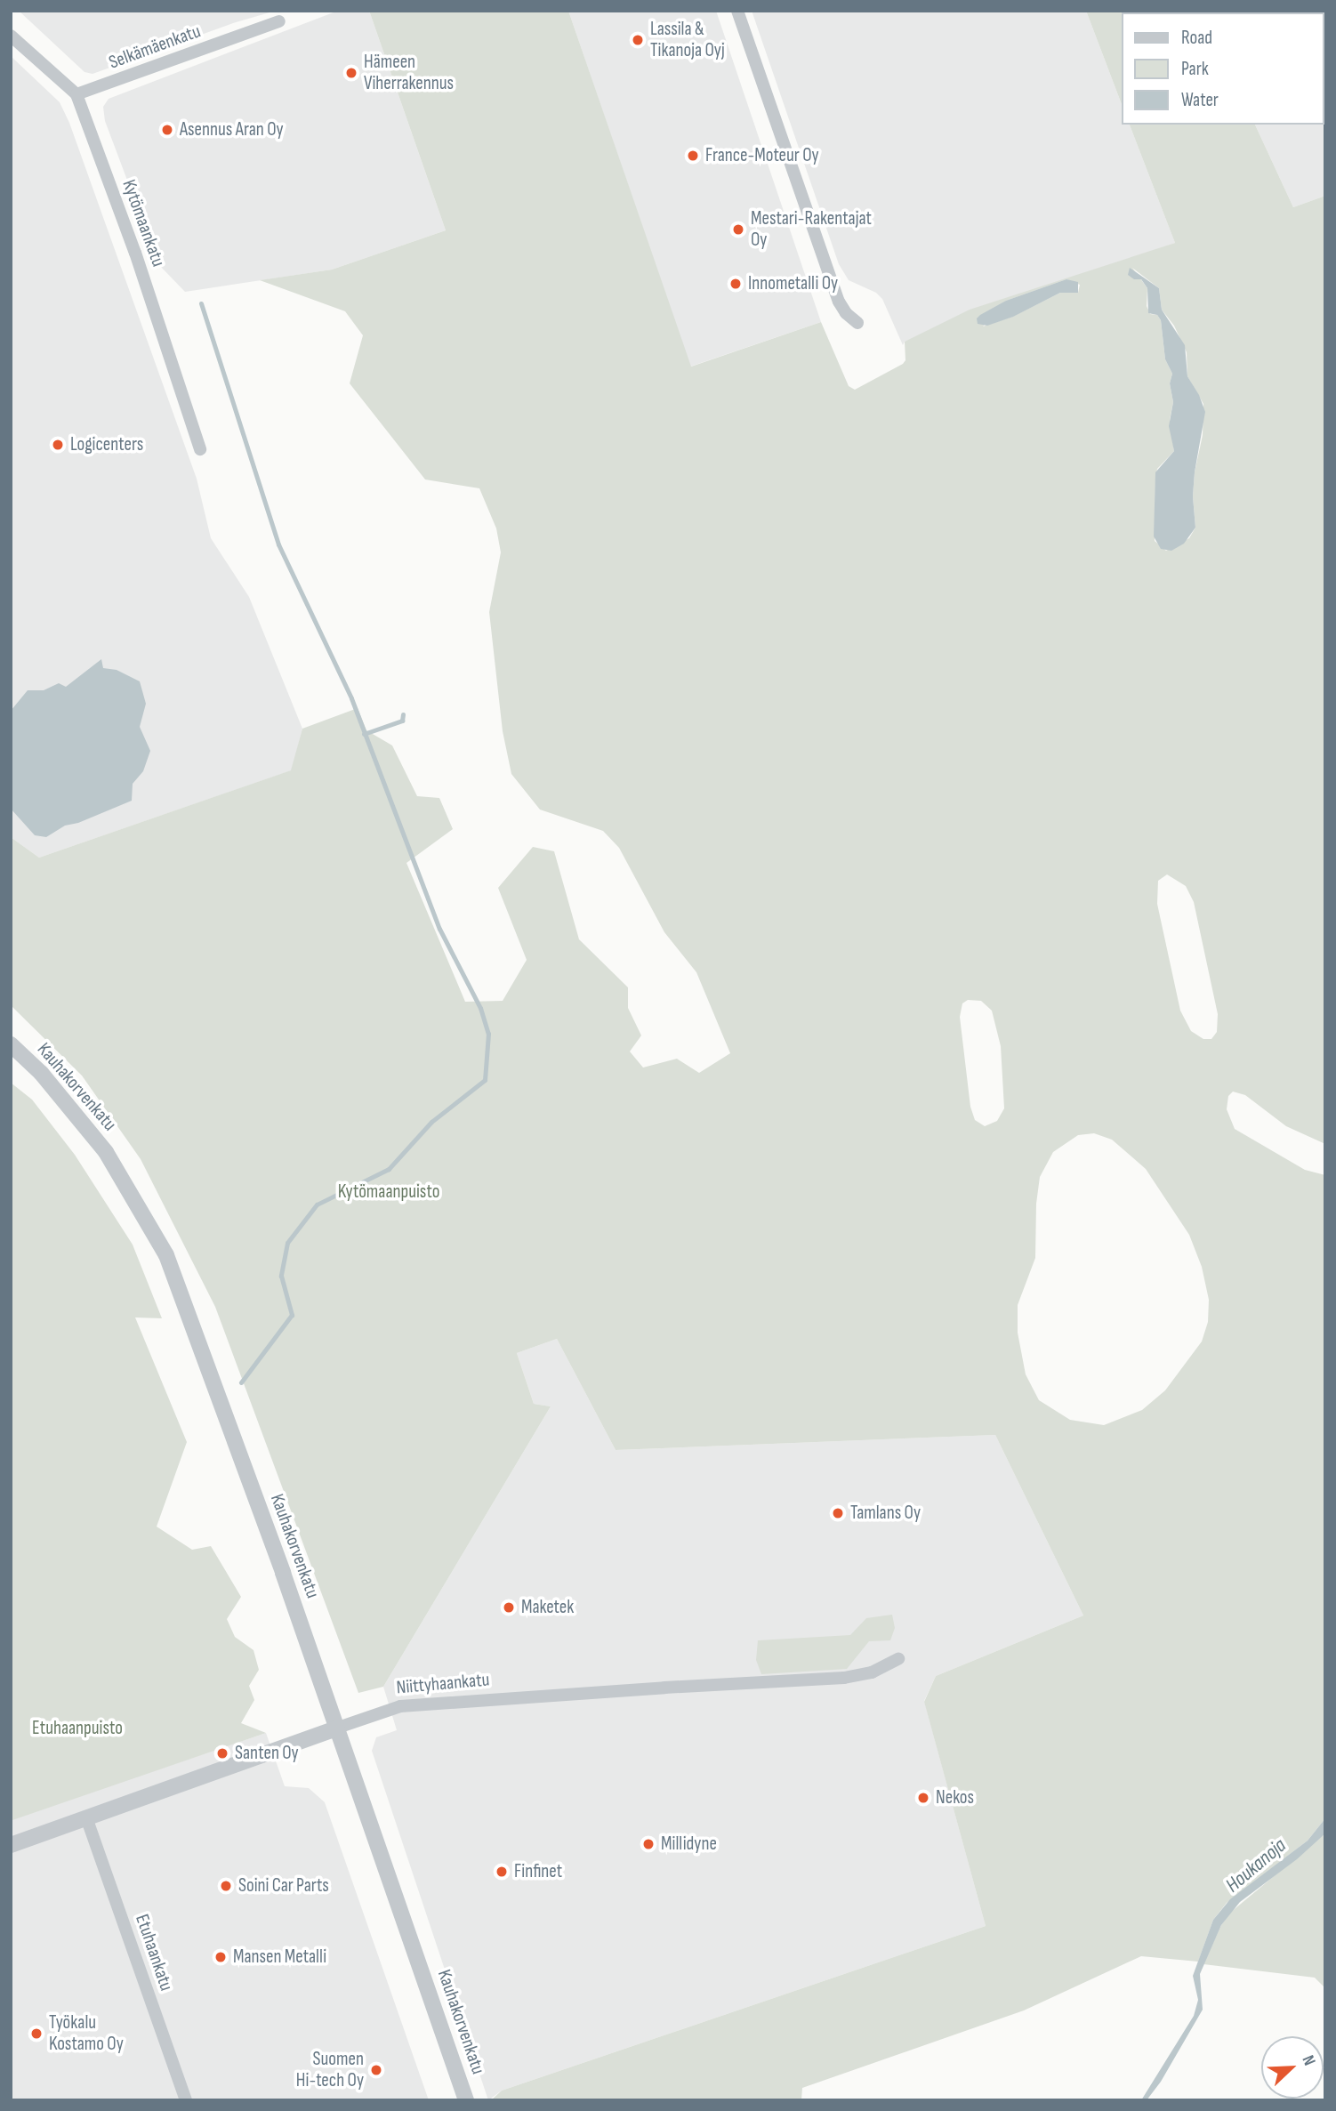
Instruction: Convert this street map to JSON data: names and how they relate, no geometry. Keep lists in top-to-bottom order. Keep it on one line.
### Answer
{"streets":{"street":["Selkämäenkatu","Kytömaankatu","Kauhakorvenkatu","Niittyhaankatu","Etuhaankatu"]},"crossings":[["Selkämäenkatu","Kytömaankatu"],["Kauhakorvenkatu","Niittyhaankatu"],["Niittyhaankatu","Etuhaankatu"]],"water":["Houkanoja"],"parks":["Kytömaanpuisto","Etuhaanpuisto"],"places":["Lassila & Tikanoja Oyj","Hämeen Viherrakennus","Asennus Aran Oy","France-Moteur Oy","Mestari-Rakentajat Oy","Innometalli Oy","Logicenters","Tamlans Oy","Maketek","Santen Oy","Nekos","Millidyne","Finfinet","Soini Car Parts","Mansen Metalli","Työkalu Kostamo Oy","Suomen Hi-tech Oy"],"legend":["Road","Park","Water"],"north":"top right"}
